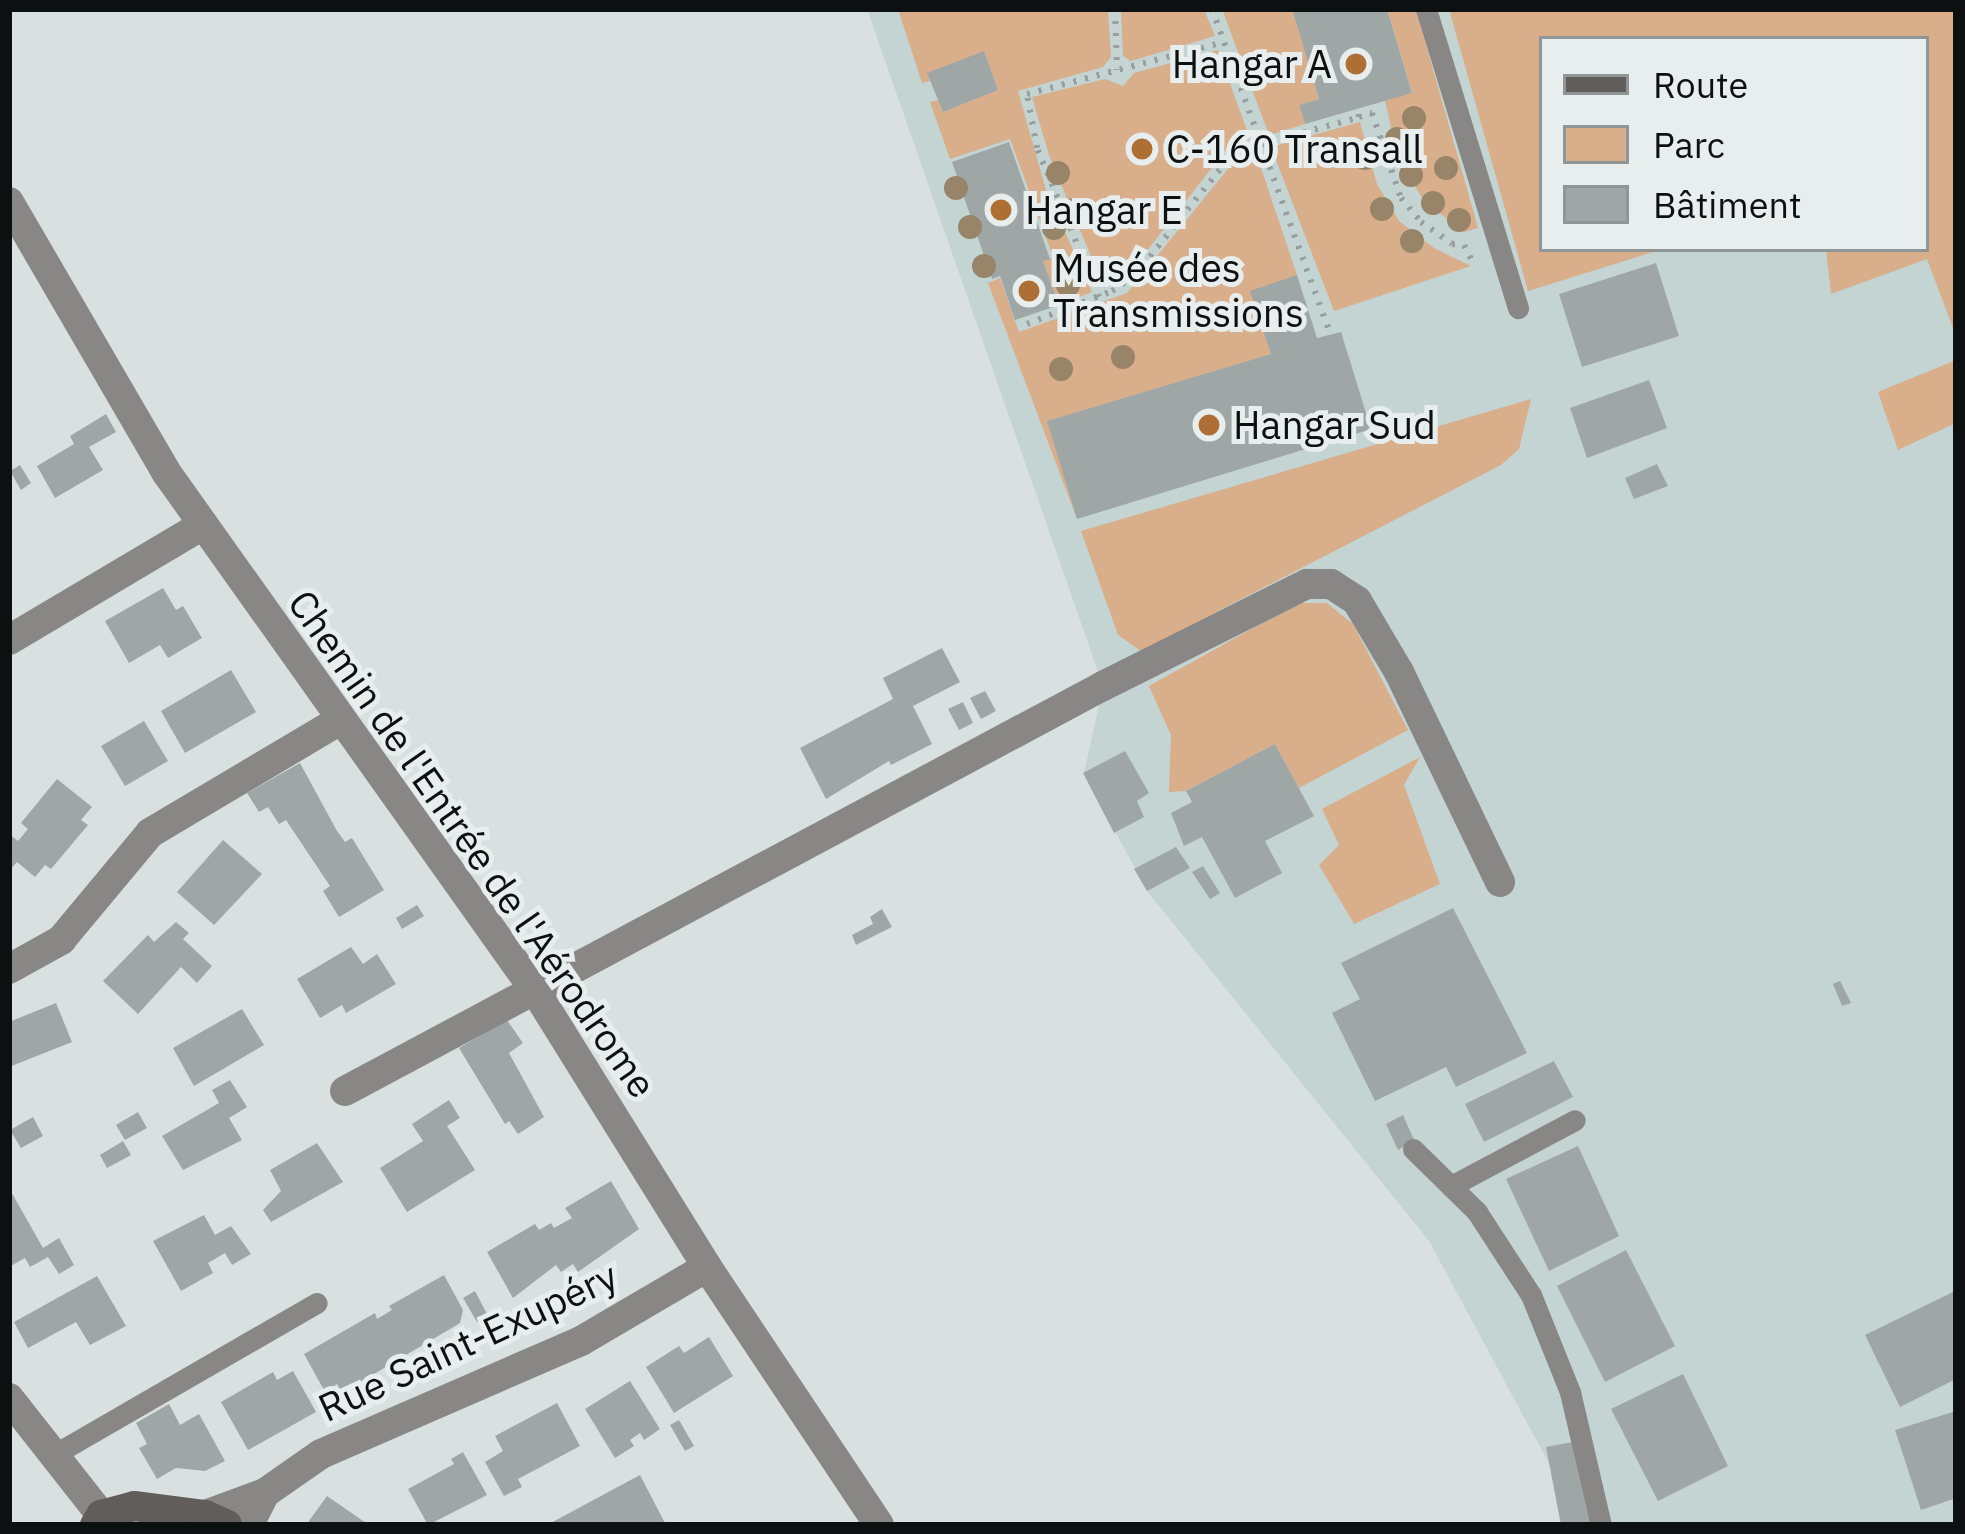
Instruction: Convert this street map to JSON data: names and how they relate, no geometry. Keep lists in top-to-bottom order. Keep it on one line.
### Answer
{"streets":{"street":["Chemin de l'Entrée de l'Aérodrome","Rue Saint-Exupéry"]},"crossings":[["Chemin de l'Entrée de l'Aérodrome","Rue Saint-Exupéry"]],"places":["Hangar A","C-160 Transall","Hangar E","Musée des Transmissions","Hangar Sud"],"legend":["Route","Parc","Bâtiment"]}
